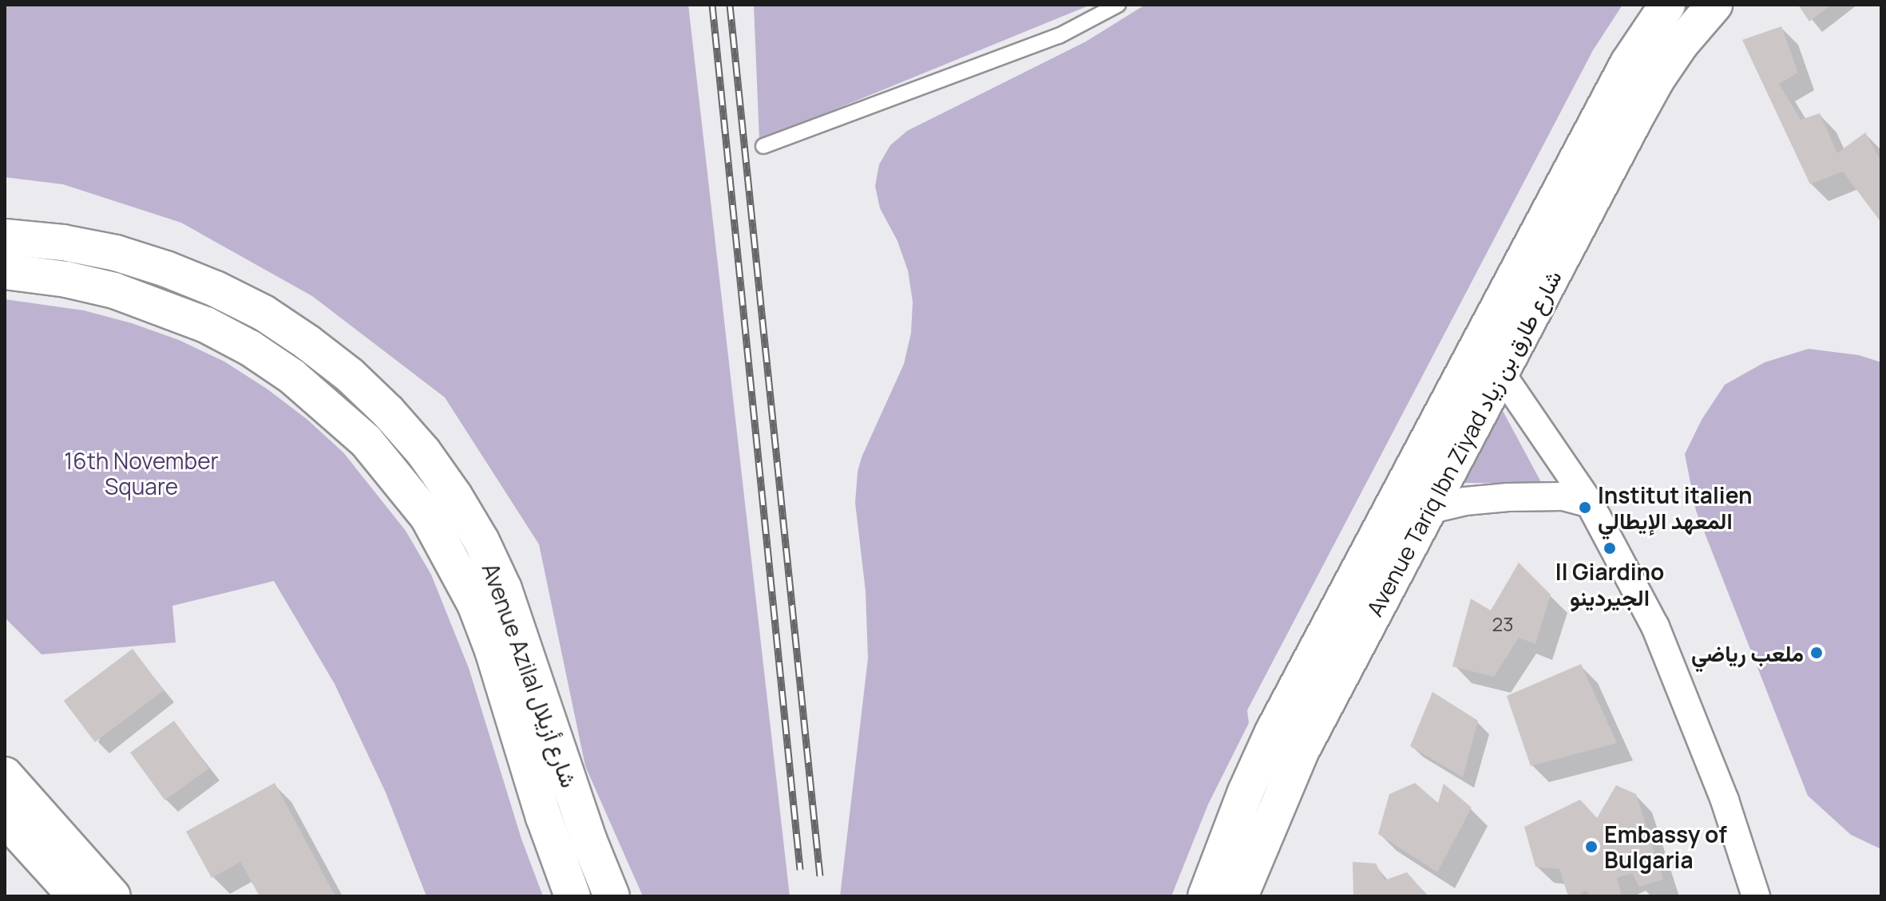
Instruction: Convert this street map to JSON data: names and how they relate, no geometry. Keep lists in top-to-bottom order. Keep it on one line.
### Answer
{"streets":{"main road":["Avenue Tariq Ibn Ziyad شارع طارق بن زياد","Avenue Azilal شارع أزيلال"]},"parks":["16th November Square"],"places":["Institut italien المعهد الإيطالي","Il Giardino الجيردينو","ملعب رياضي","Embassy of Bulgaria"],"house_numbers":["23"]}
